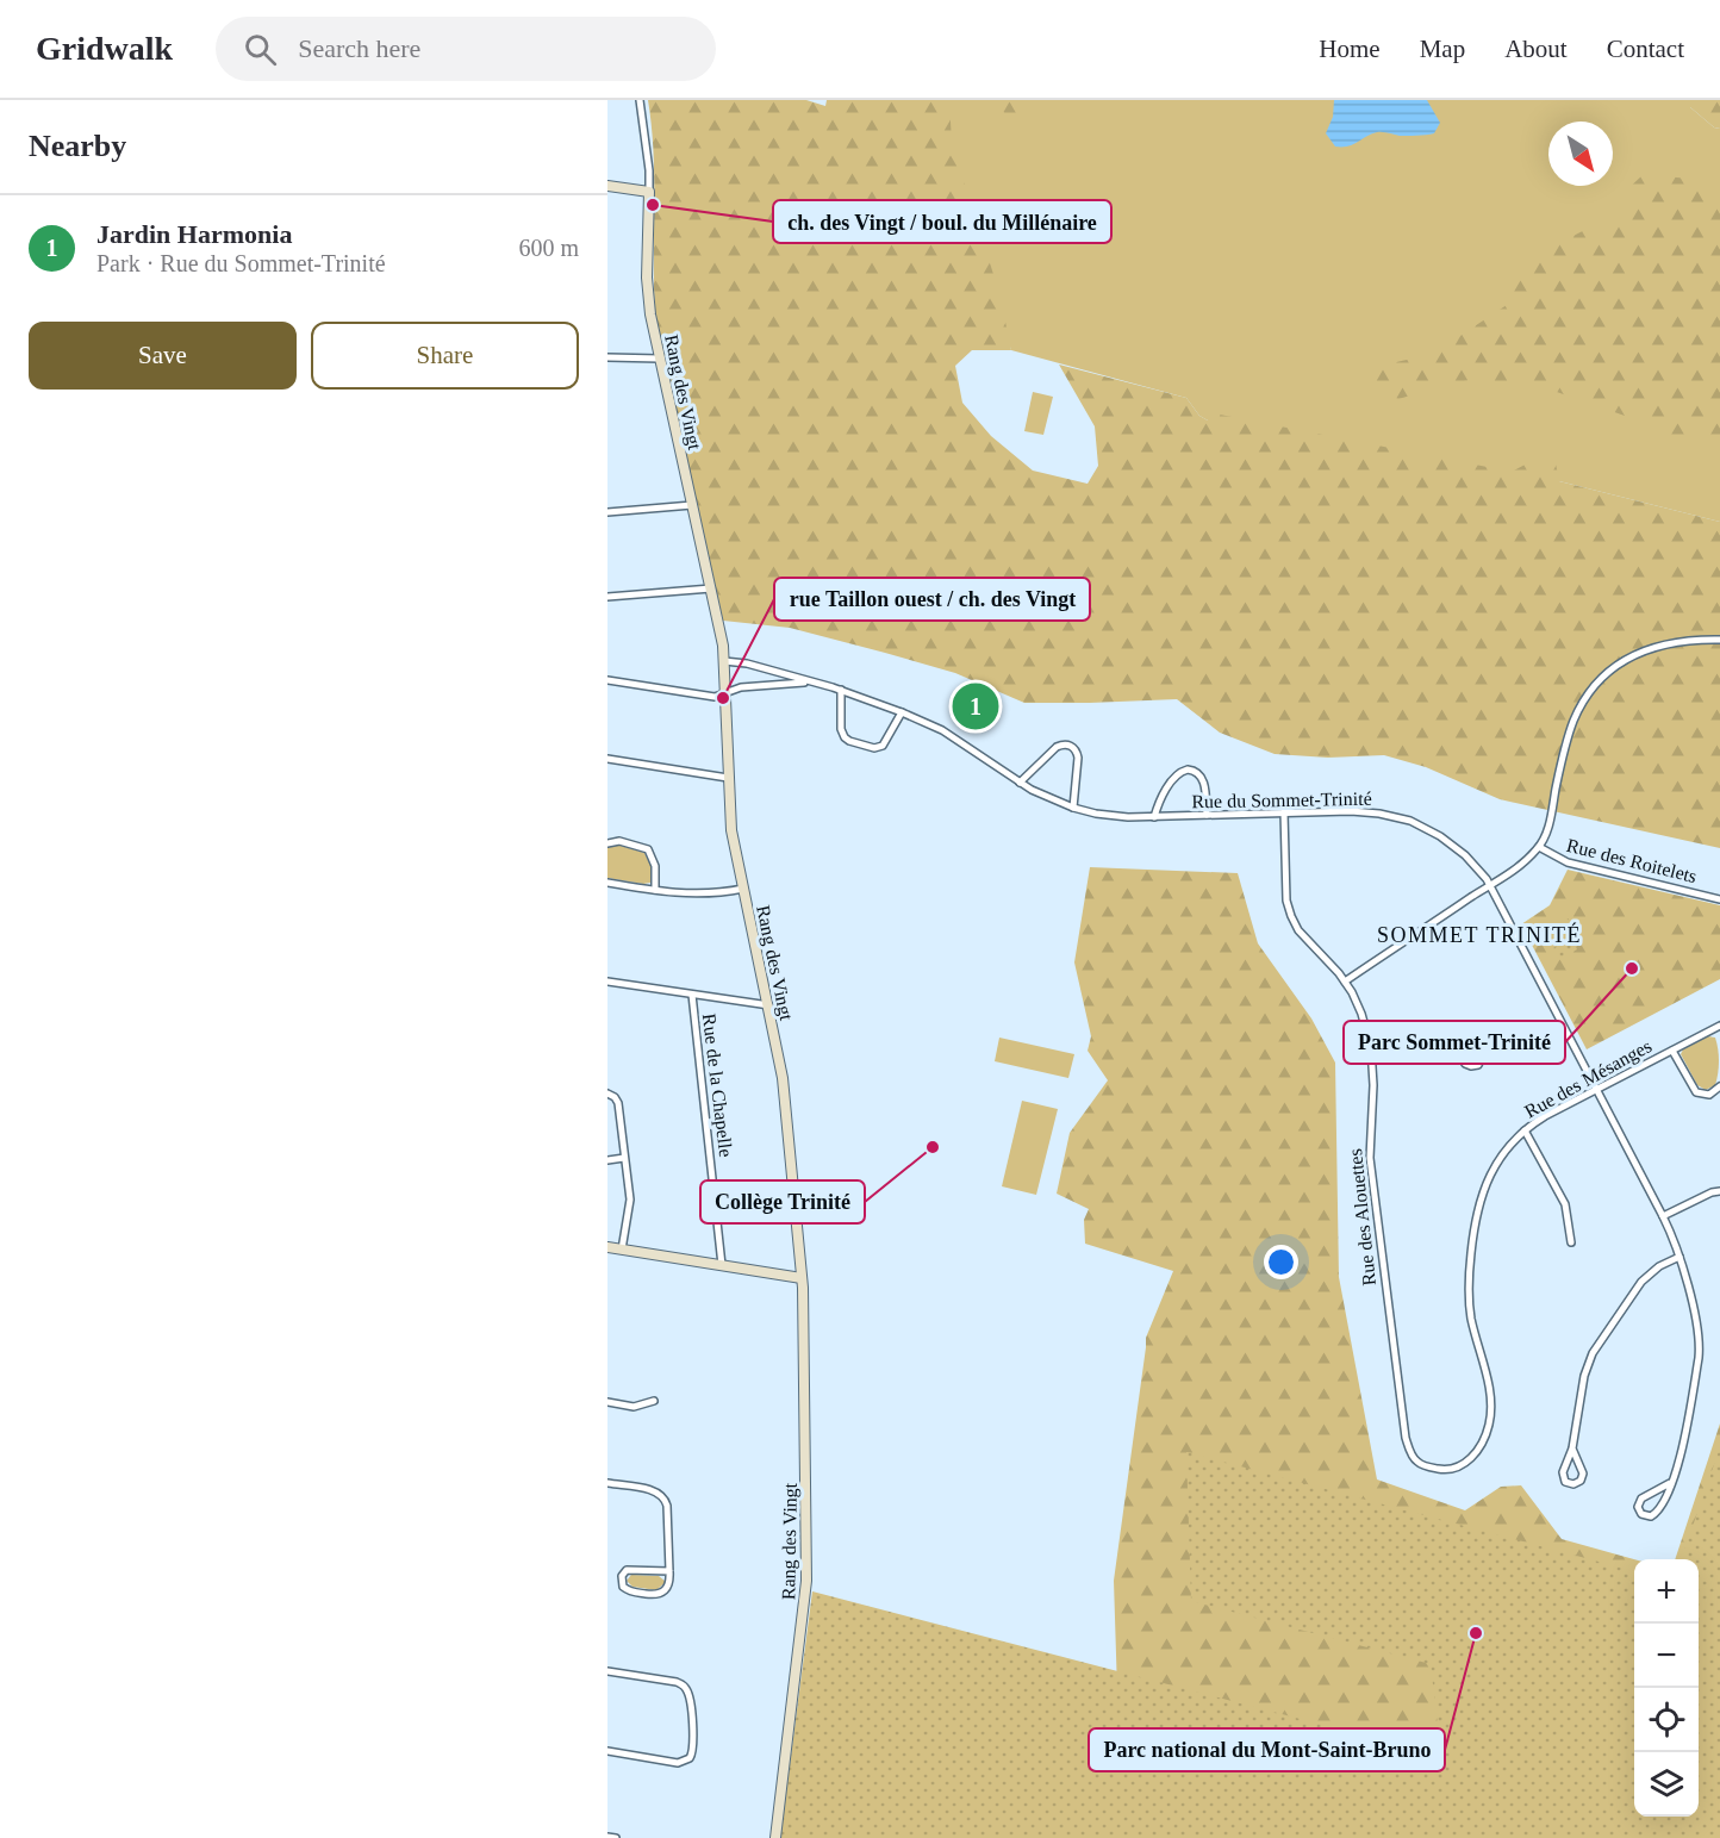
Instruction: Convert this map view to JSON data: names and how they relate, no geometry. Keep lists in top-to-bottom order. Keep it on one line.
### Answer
{"streets":{"street":["Rang des Vingt","Rue du Sommet-Trinité","Rue des Roitelets","Rue des Mésanges","Rue de la Chapelle","Rue des Alouettes"]},"crossings":[["Rang des Vingt","Rue du Sommet-Trinité"],["Rue du Sommet-Trinité","Rue des Mésanges"],["Rue du Sommet-Trinité","Rue des Alouettes"],["Rue des Mésanges","Rue des Alouettes"]],"districts":["SOMMET TRINITÉ"],"places":["ch. des Vingt / boul. du Millénaire","rue Taillon ouest / ch. des Vingt","Parc Sommet-Trinité","Collège Trinité","Parc national du Mont-Saint-Bruno"],"north":"bottom right","page":{"header":"Gridwalk","search":"Search here","nav":["Home","Map","About","Contact"],"heading":"Nearby","list":[{"mark":"1","name":"Jardin Harmonia","note":"Park · Rue du Sommet-Trinité","value":"600 m"}],"buttons":["Save","Share"],"pins":"1","map_buttons":["+","−"]}}
